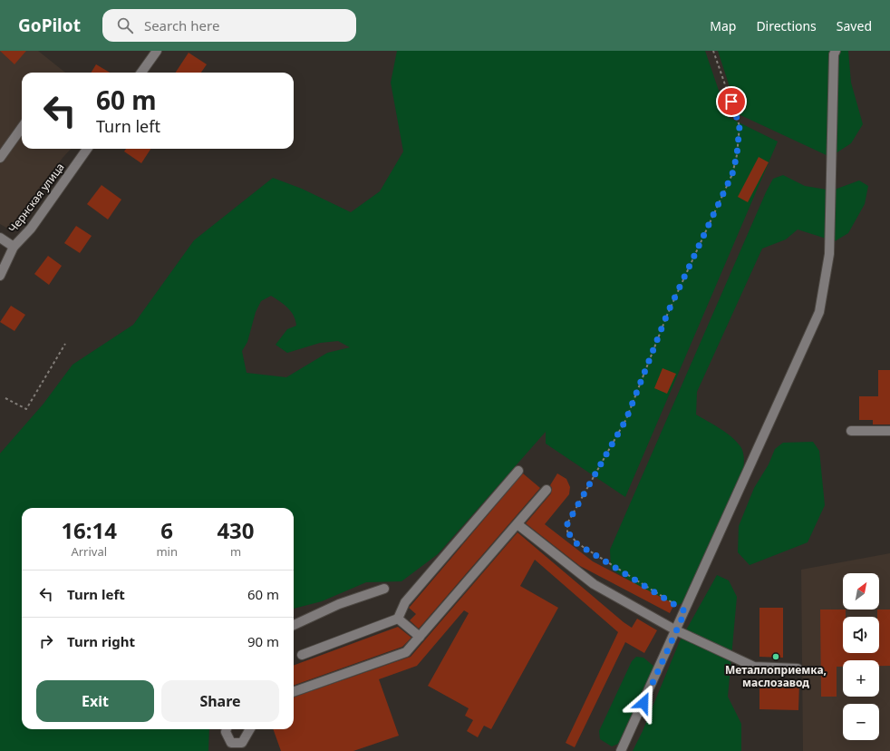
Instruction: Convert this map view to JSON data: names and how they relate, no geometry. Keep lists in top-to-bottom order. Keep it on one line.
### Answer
{"streets":{"street":["Чернская улица"]},"places":["Металлоприемка, маслозавод"],"north":"top right","page":{"header":"GoPilot","search":"Search here","nav":["Map","Directions","Saved"],"turn":["60 m","Turn left"],"eta":["16:14","Arrival","6","min","430","m"],"list":[{"name":"Turn left","value":"60 m"},{"name":"Turn right","value":"90 m"}],"map_buttons":["+","−"],"buttons":["Exit","Share"]}}
